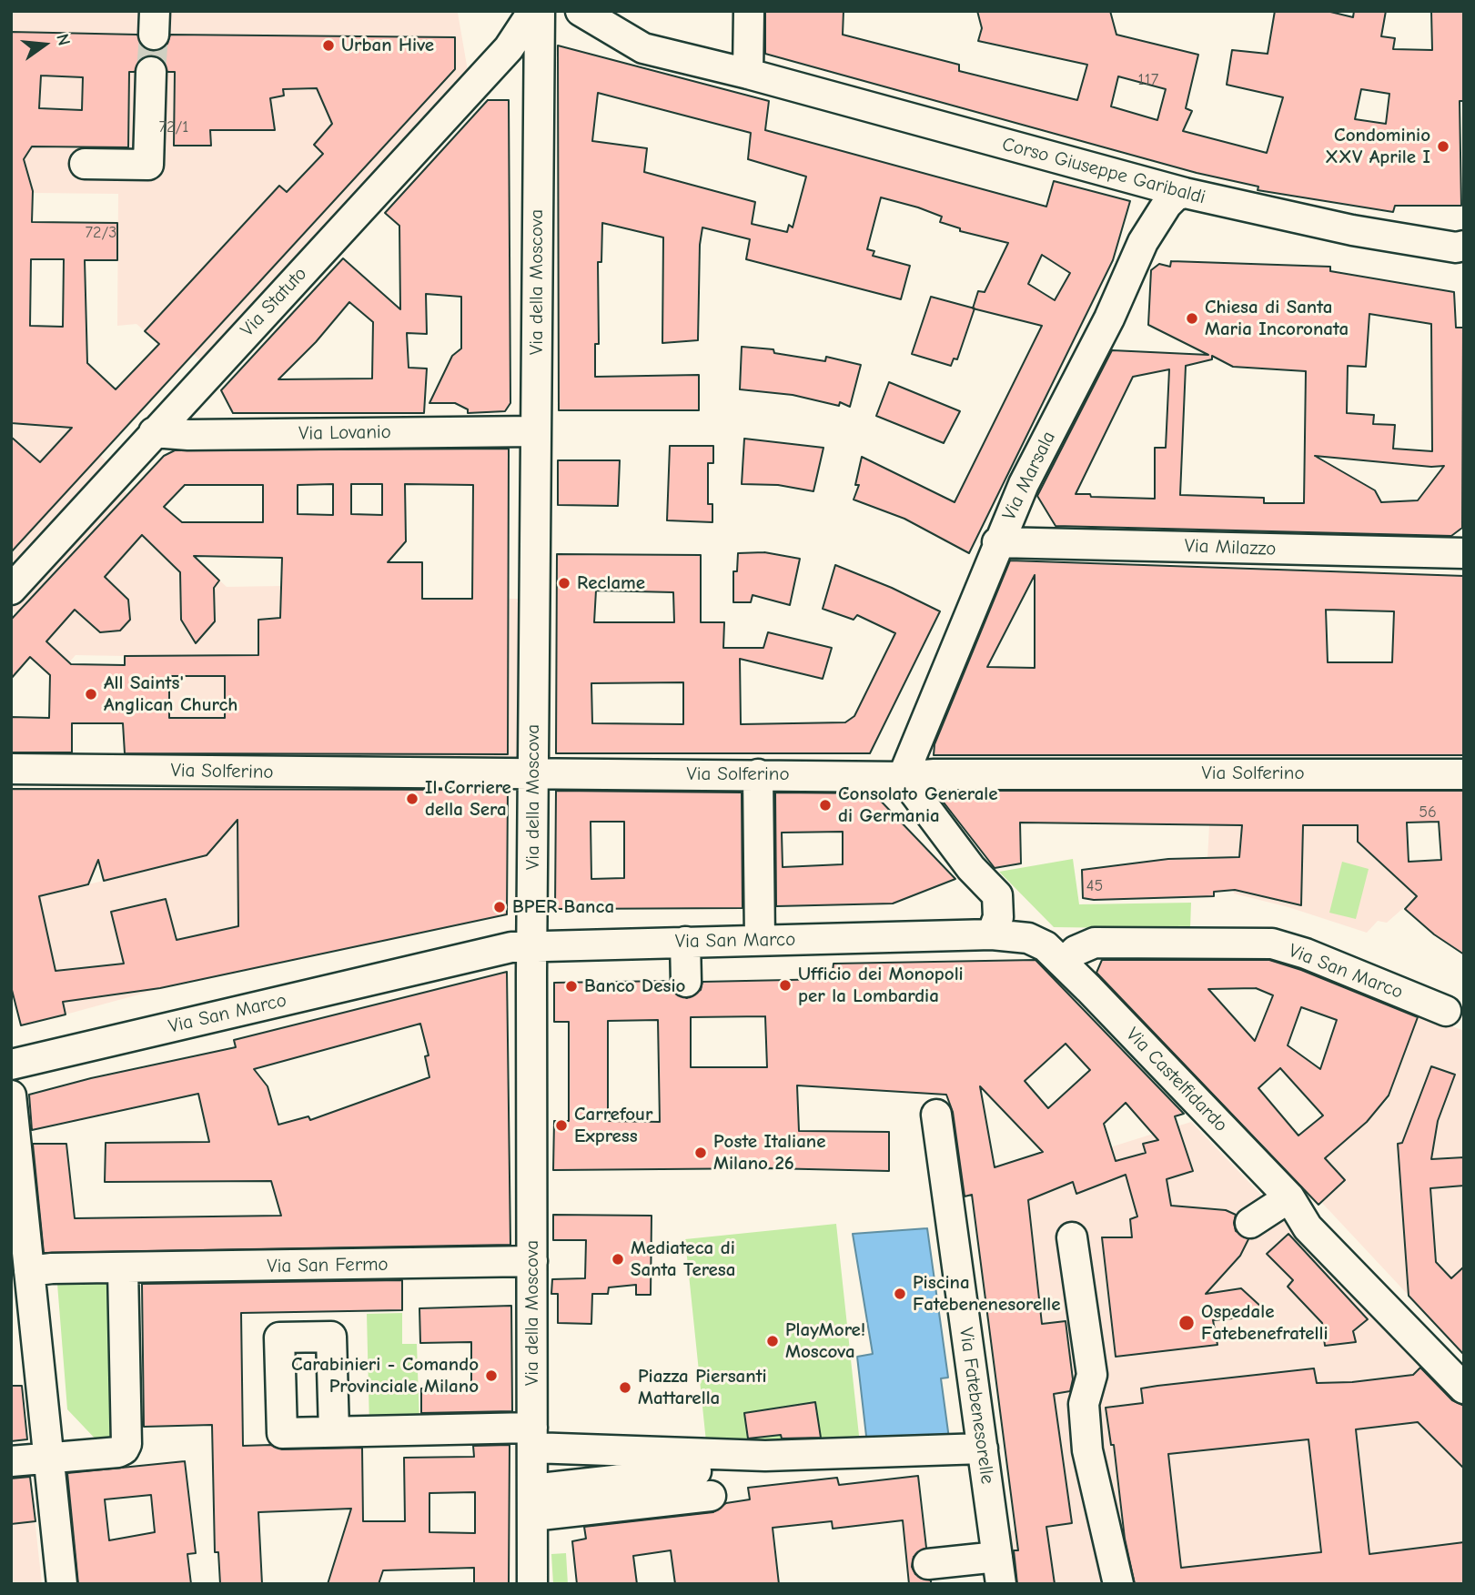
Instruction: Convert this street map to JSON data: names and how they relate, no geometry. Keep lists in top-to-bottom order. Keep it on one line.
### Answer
{"streets":{"street":["Corso Giuseppe Garibaldi","Via della Moscova","Via Statuto","Via Lovanio","Via Marsala","Via Milazzo","Via Solferino","Via San Marco","Via Castelfidardo","Via San Fermo","Via Fatebenesorelle"]},"crossings":[["Corso Giuseppe Garibaldi","Via Marsala"],["Via della Moscova","Via Lovanio"],["Via della Moscova","Via Solferino"],["Via della Moscova","Via San Marco"],["Via della Moscova","Via San Fermo"],["Via Statuto","Via Lovanio"],["Via Marsala","Via Milazzo"],["Via Marsala","Via Solferino"],["Via San Marco","Via Castelfidardo"]],"places":["Urban Hive","Condominio XXV Aprile I","Chiesa di Santa Maria Incoronata","Reclame","All Saints' Anglican Church","Il Corriere della Sera","Consolato Generale di Germania","BPER Banca","Ufficio dei Monopoli per la Lombardia","Banco Desio","Carrefour Express","Poste Italiane Milano 26","Mediateca di Santa Teresa","Piscina Fatebenenesorelle","Ospedale Fatebenefratelli","PlayMore! Moscova","Carabinieri - Comando Provinciale Milano","Piazza Piersanti Mattarella"],"house_numbers":["117","72/1","72/3","56","45"],"north":"right"}
